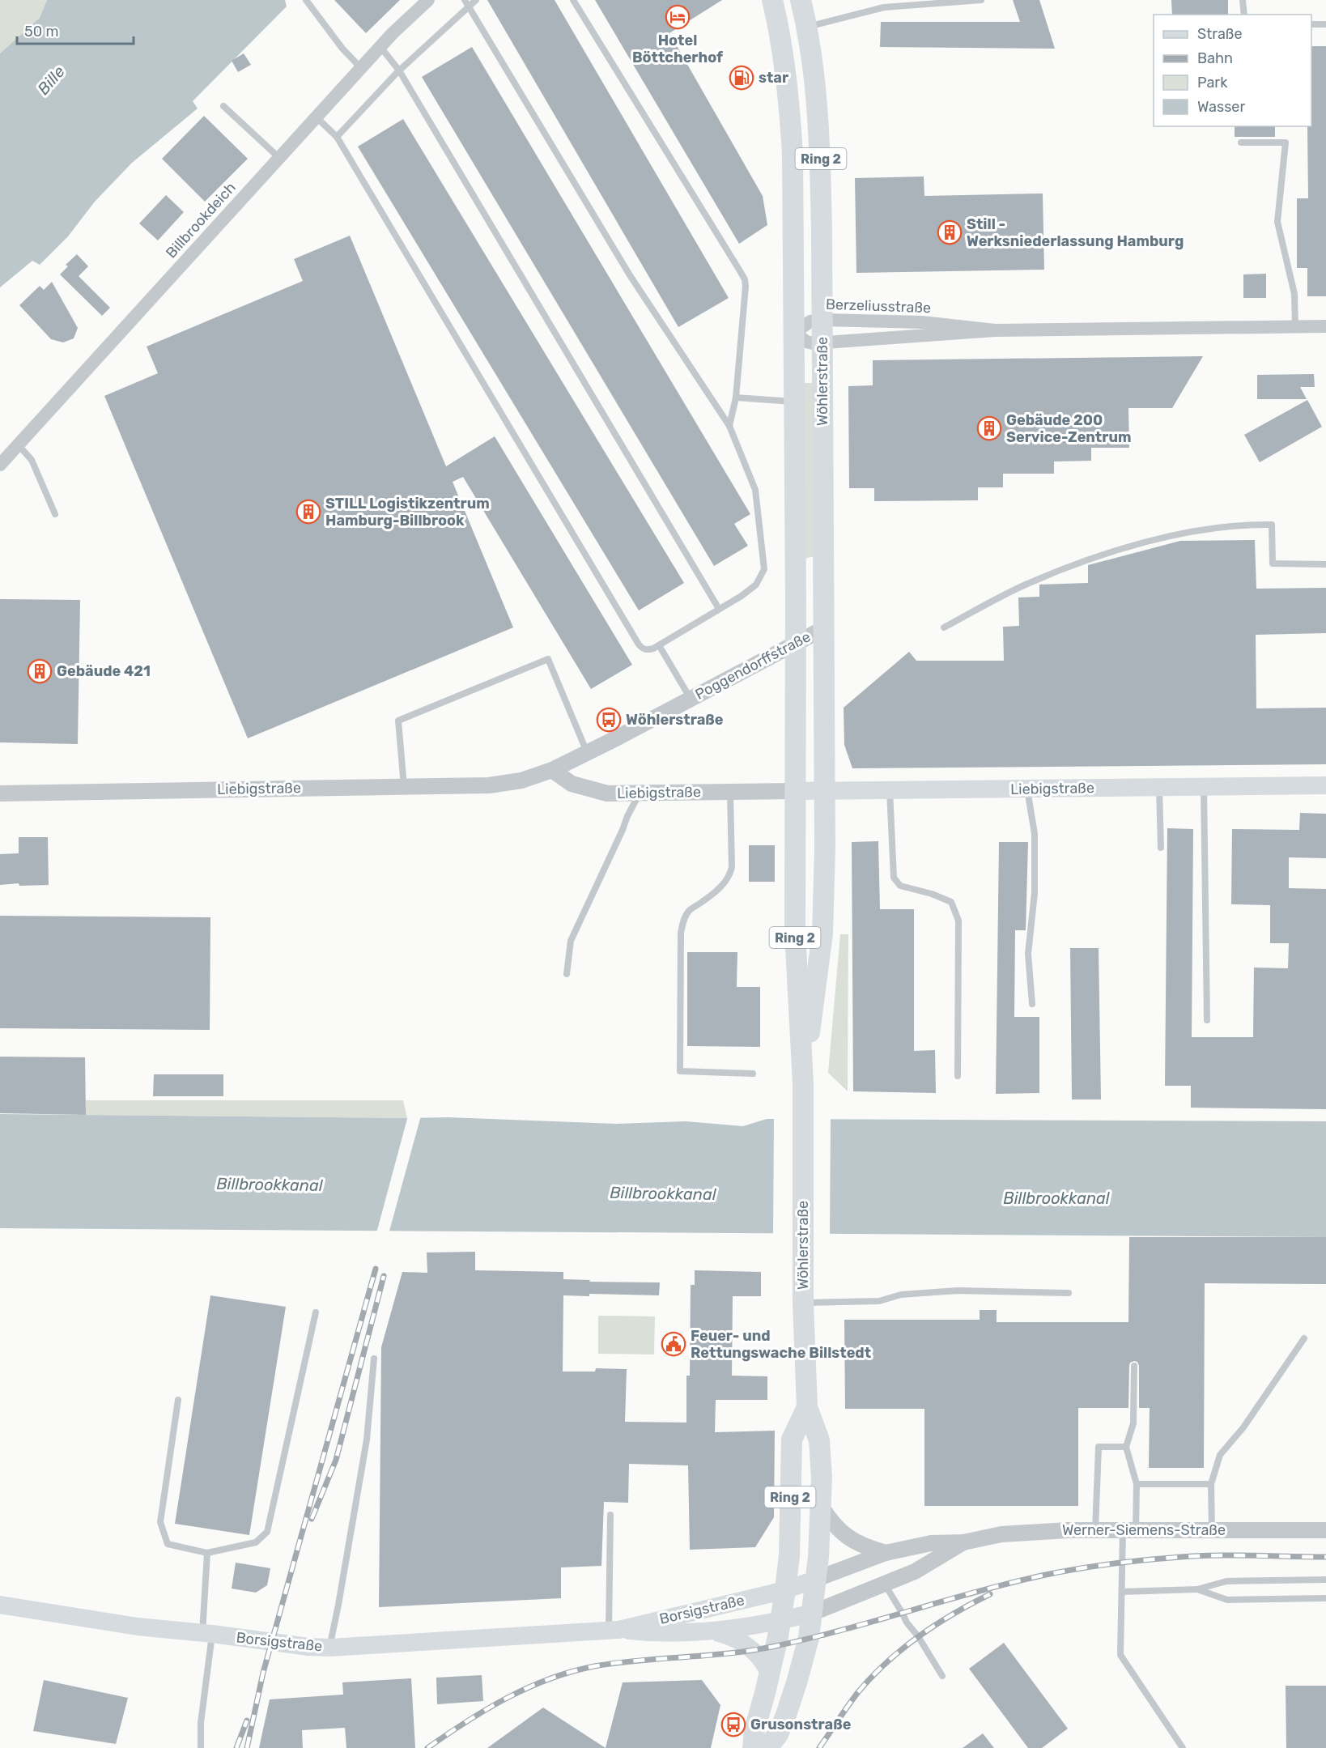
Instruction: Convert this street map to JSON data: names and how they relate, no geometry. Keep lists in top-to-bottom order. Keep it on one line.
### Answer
{"streets":{"main road":["Ring 2","Wöhlerstraße","Liebigstraße","Borsigstraße"],"street":["Billbrookdeich","Berzeliusstraße","Poggendorffstraße","Werner-Siemens-Straße"]},"crossings":[["Ring 2","Wöhlerstraße"],["Ring 2","Werner-Siemens-Straße"],["Ring 2","Borsigstraße"],["Berzeliusstraße","Wöhlerstraße"],["Wöhlerstraße","Poggendorffstraße"],["Wöhlerstraße","Liebigstraße"],["Wöhlerstraße","Werner-Siemens-Straße"],["Wöhlerstraße","Borsigstraße"],["Poggendorffstraße","Liebigstraße"],["Werner-Siemens-Straße","Borsigstraße"]],"water":["Bille","Billbrookkanal"],"places":{"hotel":["Hotel Böttcherhof"],"fuel station":["star"],"building":["Still - Werksniederlassung Hamburg","Gebäude 200 Service-Zentrum","STILL Logistikzentrum Hamburg-Billbrook","Gebäude 421"],"bus stop":["Wöhlerstraße","Grusonstraße"],"public building":["Feuer- und Rettungswache Billstedt"]},"legend":["Straße","Bahn","Park","Wasser"],"scale_bar":"50 m"}
